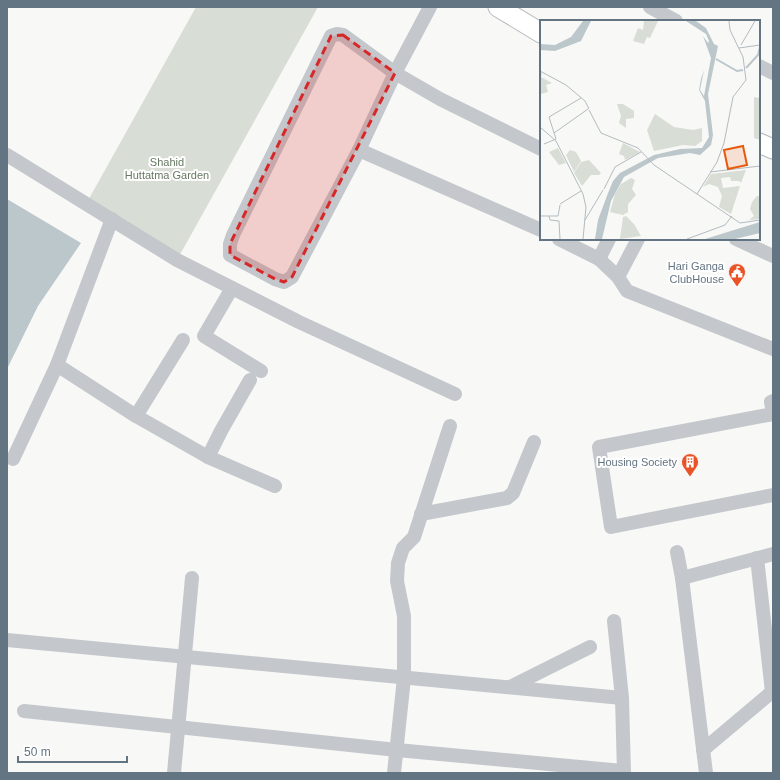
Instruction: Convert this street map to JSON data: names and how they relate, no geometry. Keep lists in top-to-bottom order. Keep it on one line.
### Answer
{"parks":["Shahid Huttatma Garden"],"places":{"public building":["Hari Ganga ClubHouse"],"building":["Housing Society"]},"scale_bar":"50 m"}
